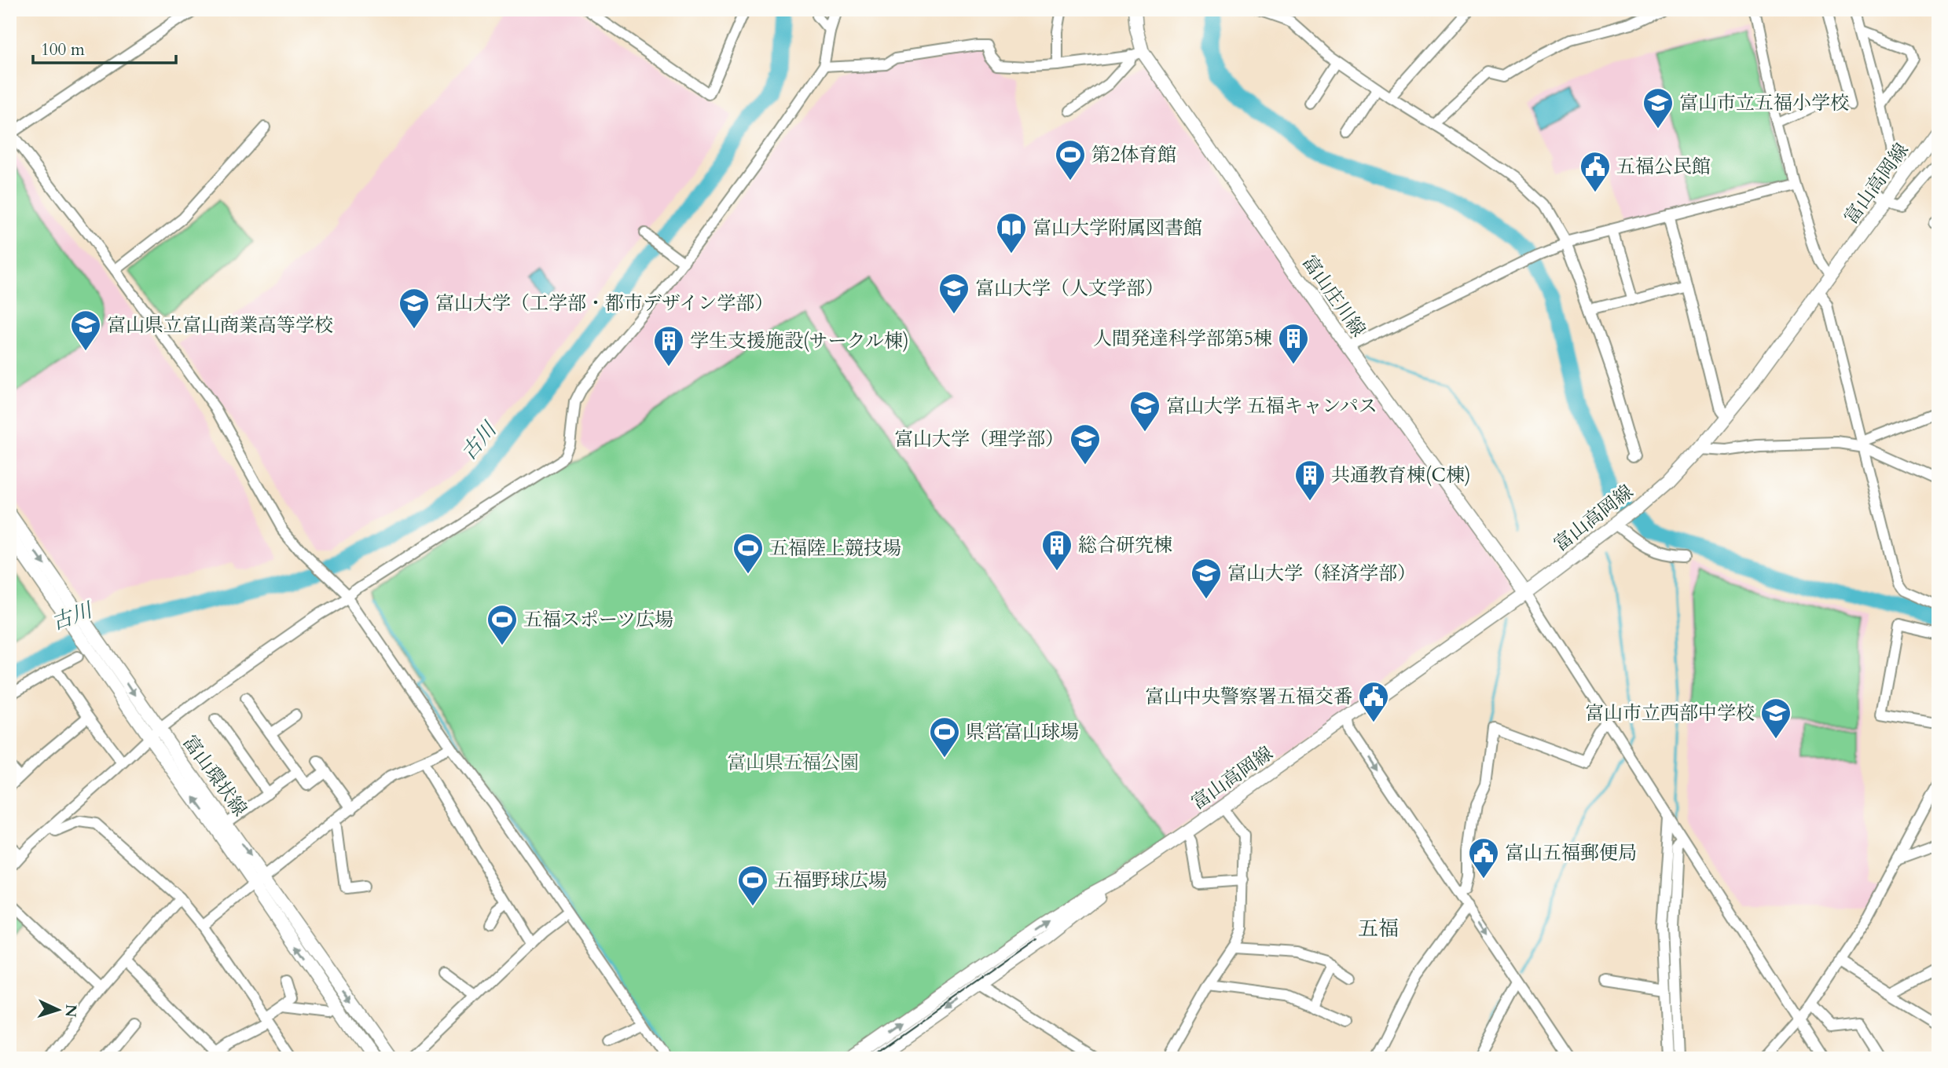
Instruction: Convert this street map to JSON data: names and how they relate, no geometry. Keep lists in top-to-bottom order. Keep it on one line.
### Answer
{"streets":{"main road":["富山高岡線","富山庄川線","富山環状線"]},"crossings":[["富山高岡線","富山庄川線"]],"districts":["五福"],"water":["古川"],"parks":["富山県五福公園"],"places":{"school or university":["富山市立五福小学校","富山大学（人文学部）","富山大学（工学部・都市デザイン学部）","富山県立富山商業高等学校","富山大学 五福キャンパス","富山大学（理学部）","富山大学（経済学部）","富山市立西部中学校"],"sports":["第2体育館","五福陸上競技場","五福スポーツ広場","県営富山球場","五福野球広場"],"public building":["五福公民館","富山中央警察署五福交番","富山五福郵便局"],"library":["富山大学附属図書館"],"building":["人間発達科学部第5棟","学生支援施設(サークル棟)","共通教育棟(C棟)","総合研究棟"]},"scale_bar":"100 m","north":"right"}
